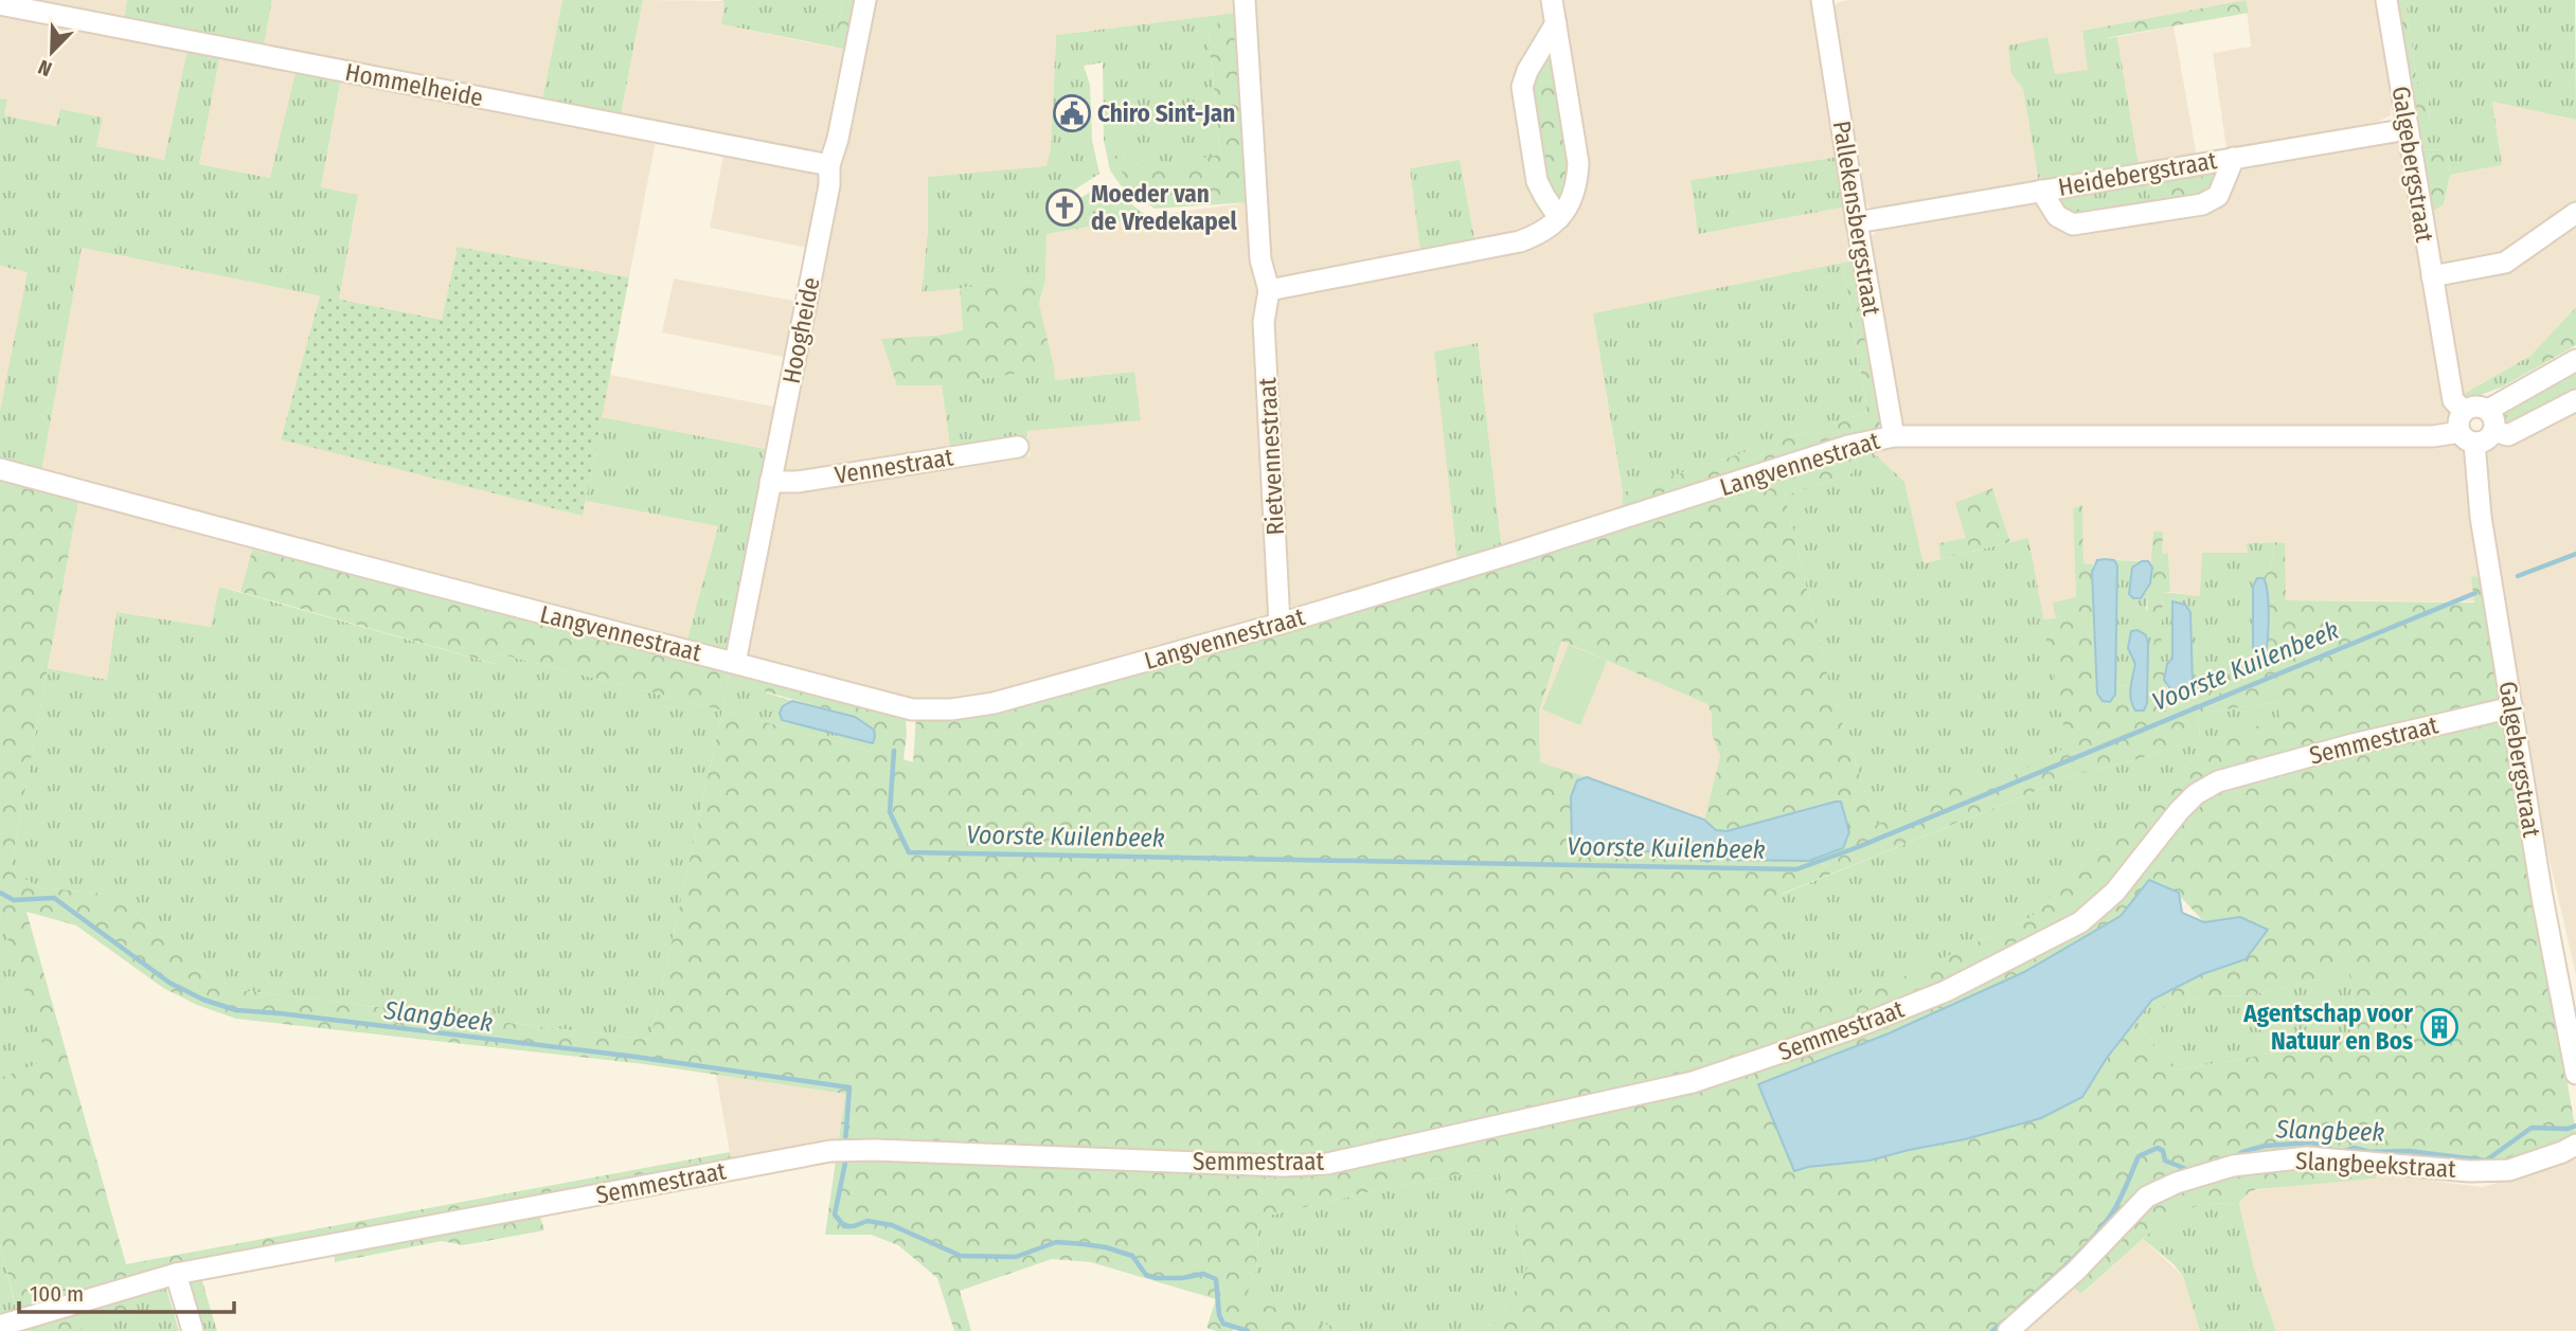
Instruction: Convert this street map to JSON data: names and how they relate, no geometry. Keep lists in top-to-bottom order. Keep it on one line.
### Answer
{"streets":{"street":["Hommelheide","Galgebergstraat","Heidebergstraat","Pallekensbergstraat","Hoogheide","Rietvennestraat","Langvennestraat","Vennestraat","Semmestraat","Slangbeekstraat"]},"crossings":[["Hommelheide","Hoogheide"],["Galgebergstraat","Heidebergstraat"],["Galgebergstraat","Langvennestraat"],["Galgebergstraat","Semmestraat"],["Heidebergstraat","Pallekensbergstraat"],["Pallekensbergstraat","Langvennestraat"],["Hoogheide","Langvennestraat"],["Hoogheide","Vennestraat"],["Rietvennestraat","Langvennestraat"]],"water":["Voorste Kuilenbeek","Slangbeek"],"places":{"public building":["Chiro Sint-Jan"],"church":["Moeder van de Vredekapel"],"building":["Agentschap voor Natuur en Bos"]},"scale_bar":"100 m","north":"bottom left"}
